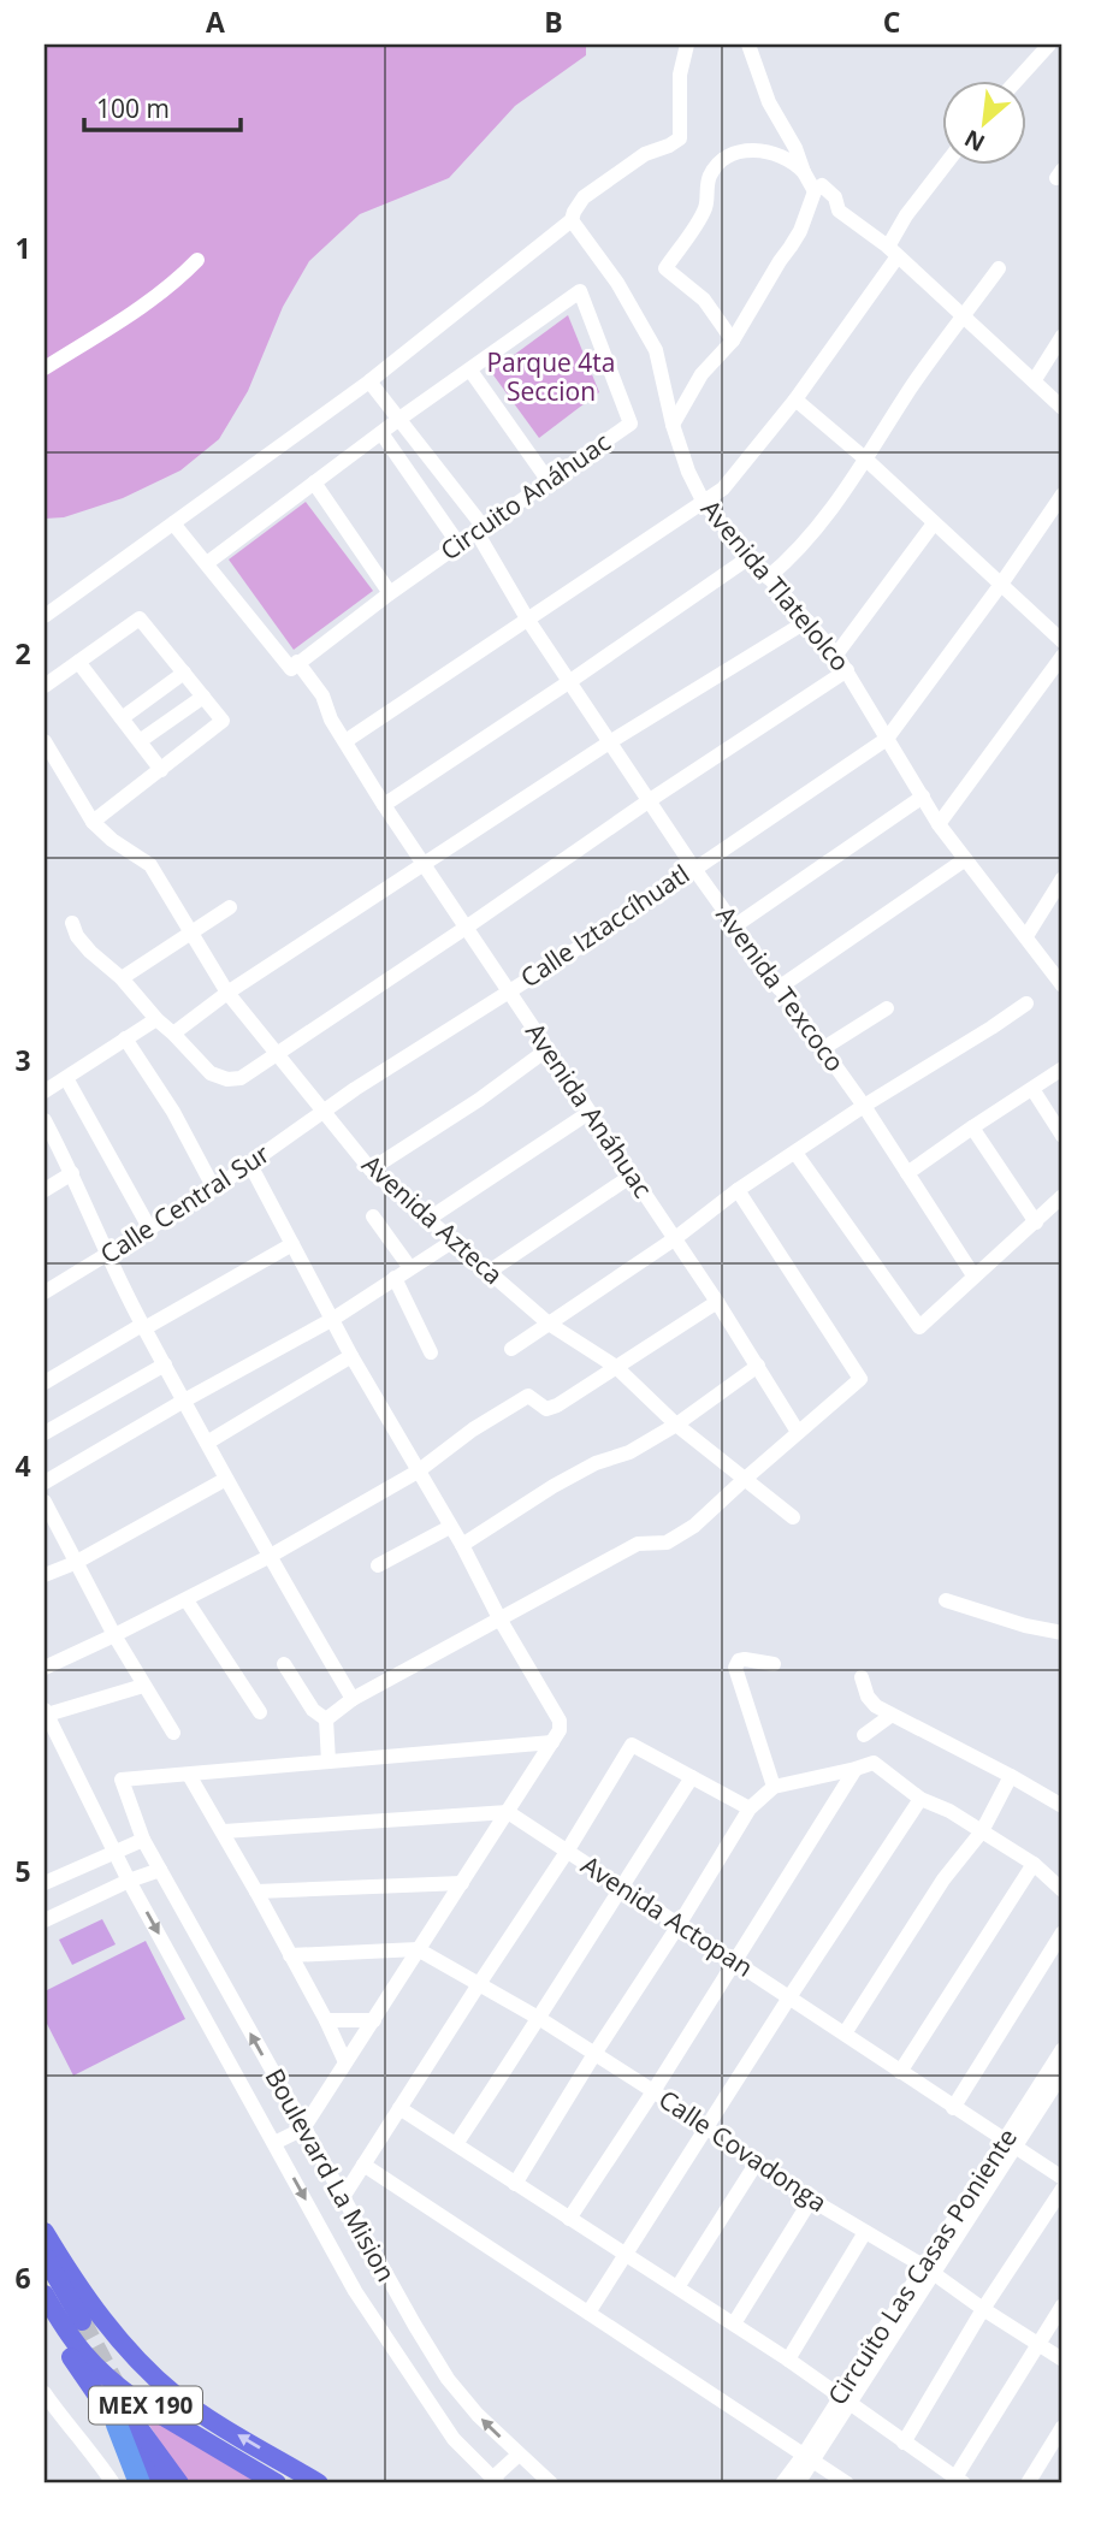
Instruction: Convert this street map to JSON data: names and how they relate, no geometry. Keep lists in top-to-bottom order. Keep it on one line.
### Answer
{"streets":{"main road":["MEX 190"],"street":["Circuito Anáhuac","Avenida Tlatelolco","Calle Iztaccíhuatl","Avenida Texcoco","Avenida Anáhuac","Calle Central Sur","Avenida Azteca","Avenida Actopan","Calle Covadonga","Boulevard La Mision","Circuito Las Casas Poniente"]},"crossings":[["Circuito Anáhuac","Avenida Texcoco"],["Circuito Anáhuac","Avenida Anáhuac"],["Avenida Tlatelolco","Calle Iztaccíhuatl"],["Calle Iztaccíhuatl","Avenida Texcoco"],["Calle Iztaccíhuatl","Avenida Anáhuac"],["Calle Iztaccíhuatl","Calle Central Sur"],["Calle Iztaccíhuatl","Avenida Azteca"],["Calle Central Sur","Avenida Azteca"],["Avenida Actopan","Circuito Las Casas Poniente"],["Calle Covadonga","Circuito Las Casas Poniente"]],"parks":["Parque 4ta Seccion"],"scale_bar":"100 m","north":"bottom left","grid":{"columns":["A","B","C"],"rows":["1","2","3","4","5","6"]}}
